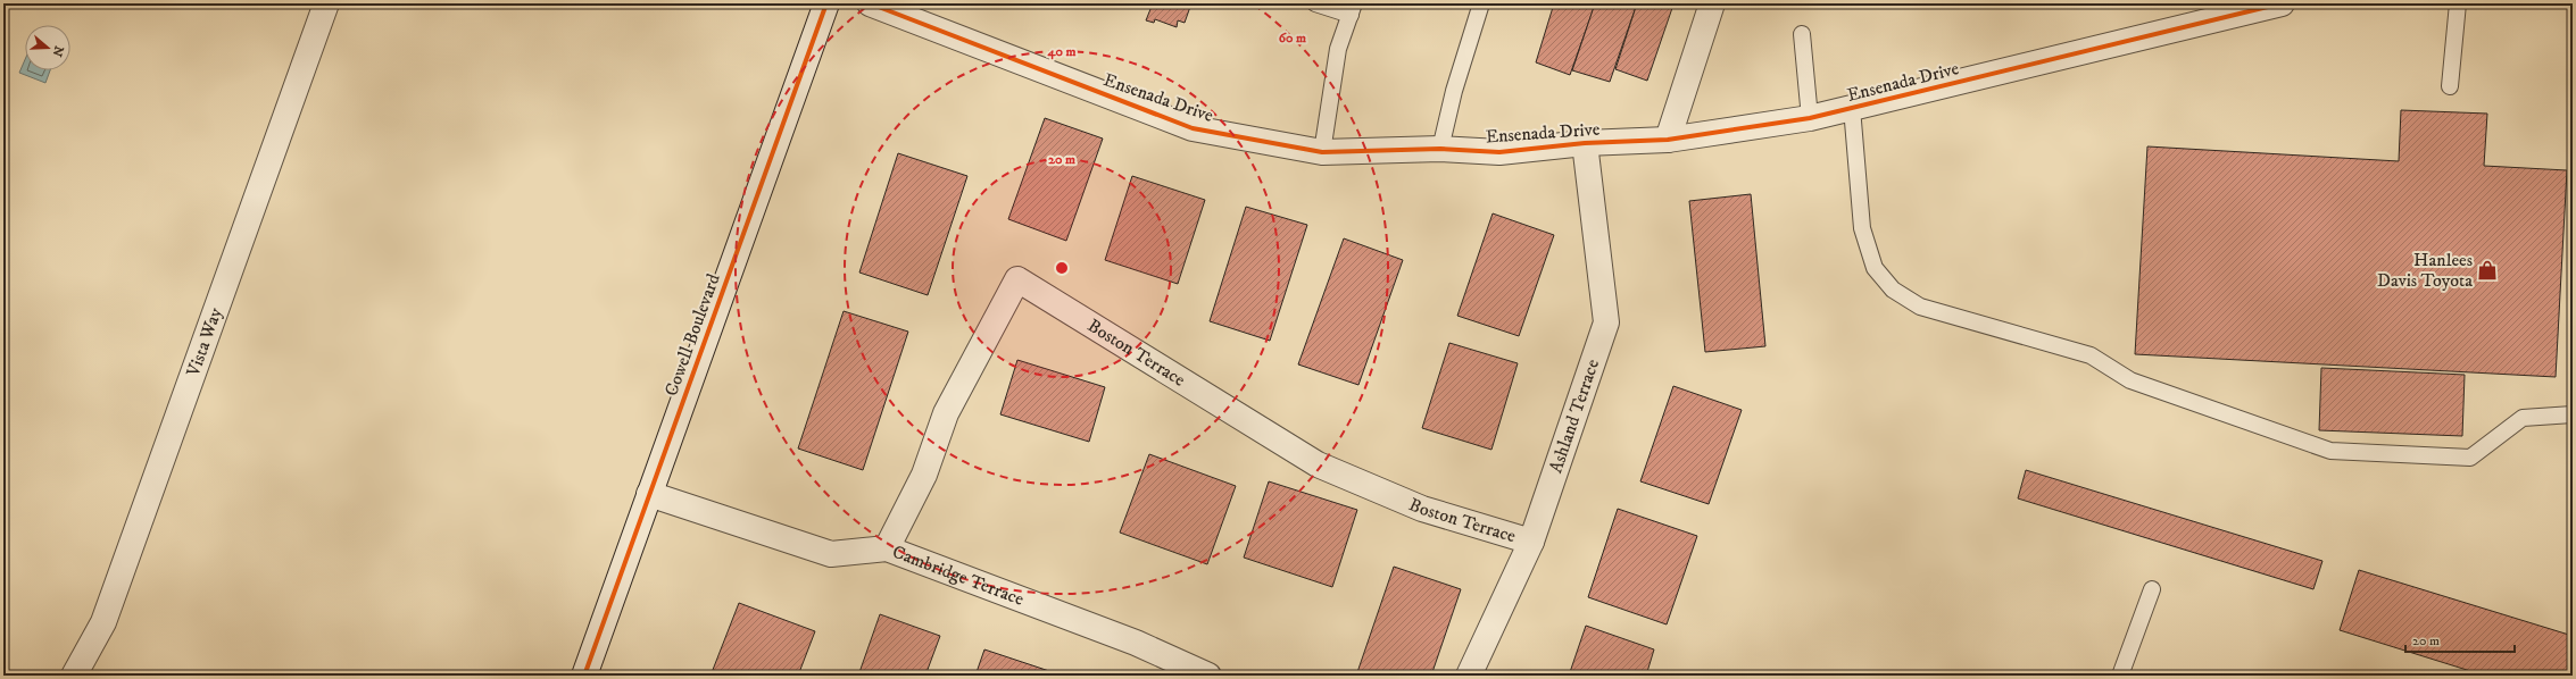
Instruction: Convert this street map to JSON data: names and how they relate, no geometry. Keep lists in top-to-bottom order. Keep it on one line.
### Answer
{"streets":{"street":["Ensenada Drive","Cowell Boulevard","Vista Way","Boston Terrace","Ashland Terrace","Cambridge Terrace"]},"crossings":[["Ensenada Drive","Ashland Terrace"],["Cowell Boulevard","Cambridge Terrace"],["Boston Terrace","Ashland Terrace"],["Boston Terrace","Cambridge Terrace"]],"places":{"shop":["Hanlees Davis Toyota"]},"scale_bar":"20 m","north":"right","rings":["60 m","40 m","20 m"]}
